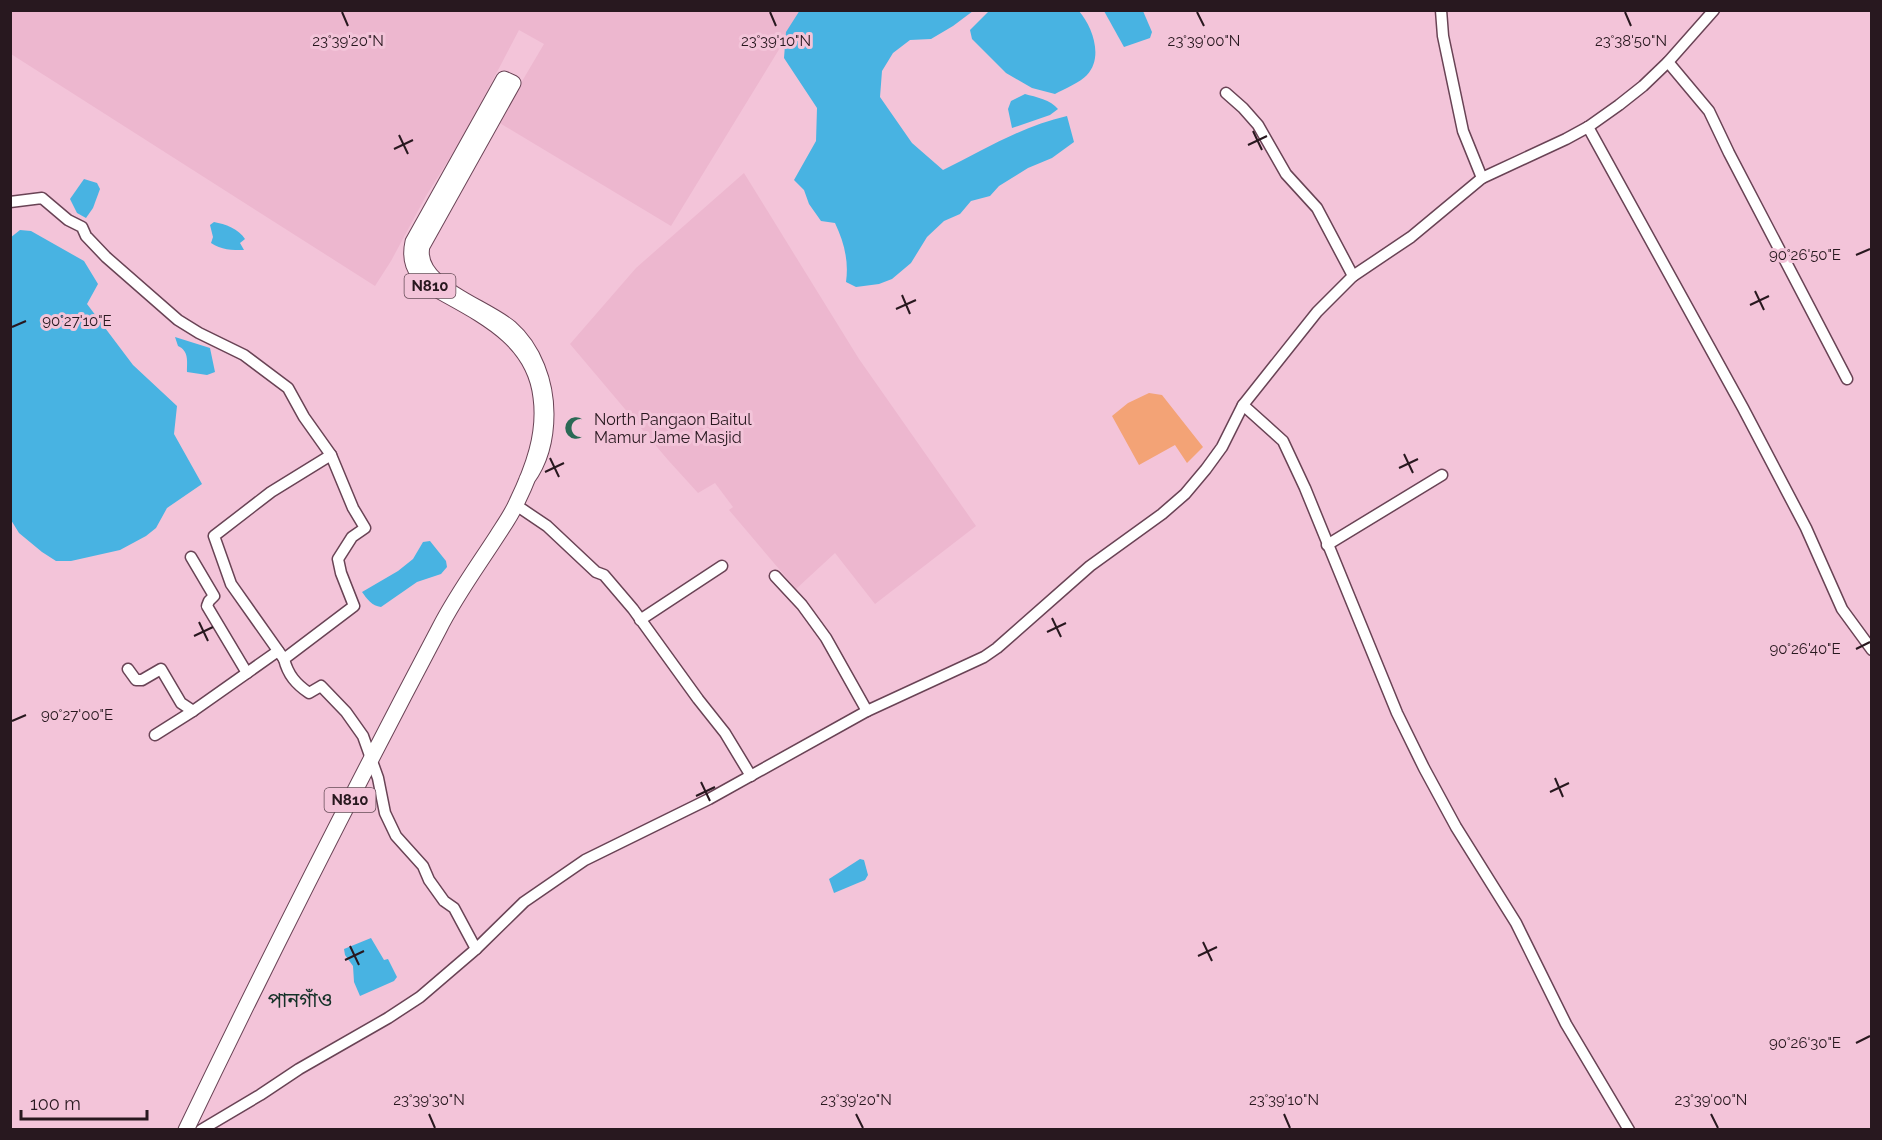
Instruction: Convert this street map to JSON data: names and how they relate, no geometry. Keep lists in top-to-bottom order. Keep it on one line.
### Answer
{"streets":{"highway":["N810"]},"districts":["পানগাঁও"],"places":{"mosque":["North Pangaon Baitul Mamur Jame Masjid"]},"scale_bar":"100 m","coordinates":["23°39'20\"N","23°38'50\"N","23°39'10\"N","23°39'00\"N","90°26'50\"E","90°27'10\"E","90°26'40\"E","90°27'00\"E","90°26'30\"E","23°39'30\"N"]}
